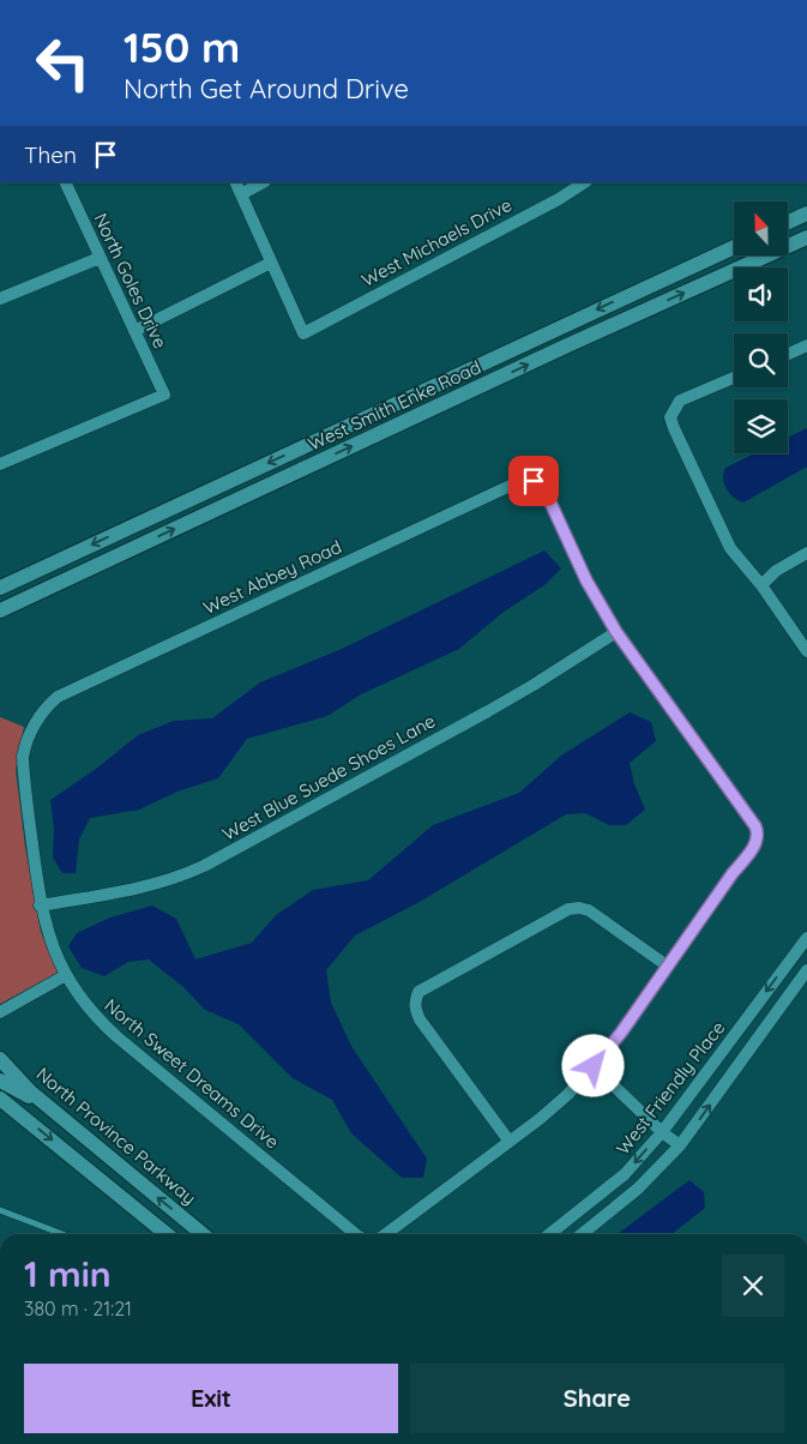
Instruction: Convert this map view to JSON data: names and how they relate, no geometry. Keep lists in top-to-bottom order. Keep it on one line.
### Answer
{"streets":{"street":["West Michaels Drive","North Goles Drive","West Smith Enke Road","West Abbey Road","West Blue Suede Shoes Lane","North Sweet Dreams Drive","West Friendly Place","North Province Parkway"]},"crossings":[["West Abbey Road","West Blue Suede Shoes Lane"],["West Abbey Road","North Sweet Dreams Drive"],["West Blue Suede Shoes Lane","North Sweet Dreams Drive"]],"north":"top","page":{"turn":["150 m","North Get Around Drive"],"then":"Then","heading":["1 min","380 m · 21:21"],"buttons":["Exit","Share"]}}
